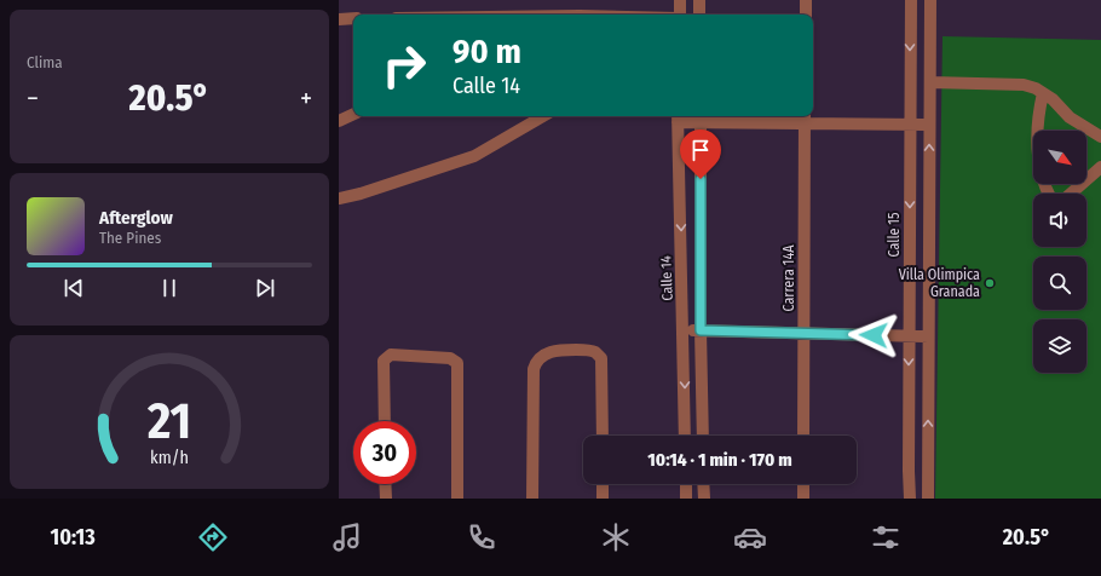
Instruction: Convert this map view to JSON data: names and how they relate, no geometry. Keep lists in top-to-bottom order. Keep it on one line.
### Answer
{"streets":{"street":["Calle 15","Calle 14","Carrera 14A"]},"places":["Villa Olimpica Granada"],"north":"bottom right","page":{"tile":"Clima","turn":["90 m","Calle 14"],"heat":["−","20.5°","+"],"song":["Afterglow","The Pines"],"limit":"30","trip":"10:14 · 1 min · 170 m","tabs":["10:13","20.5°"],"gauge":["21","km/h"]}}
